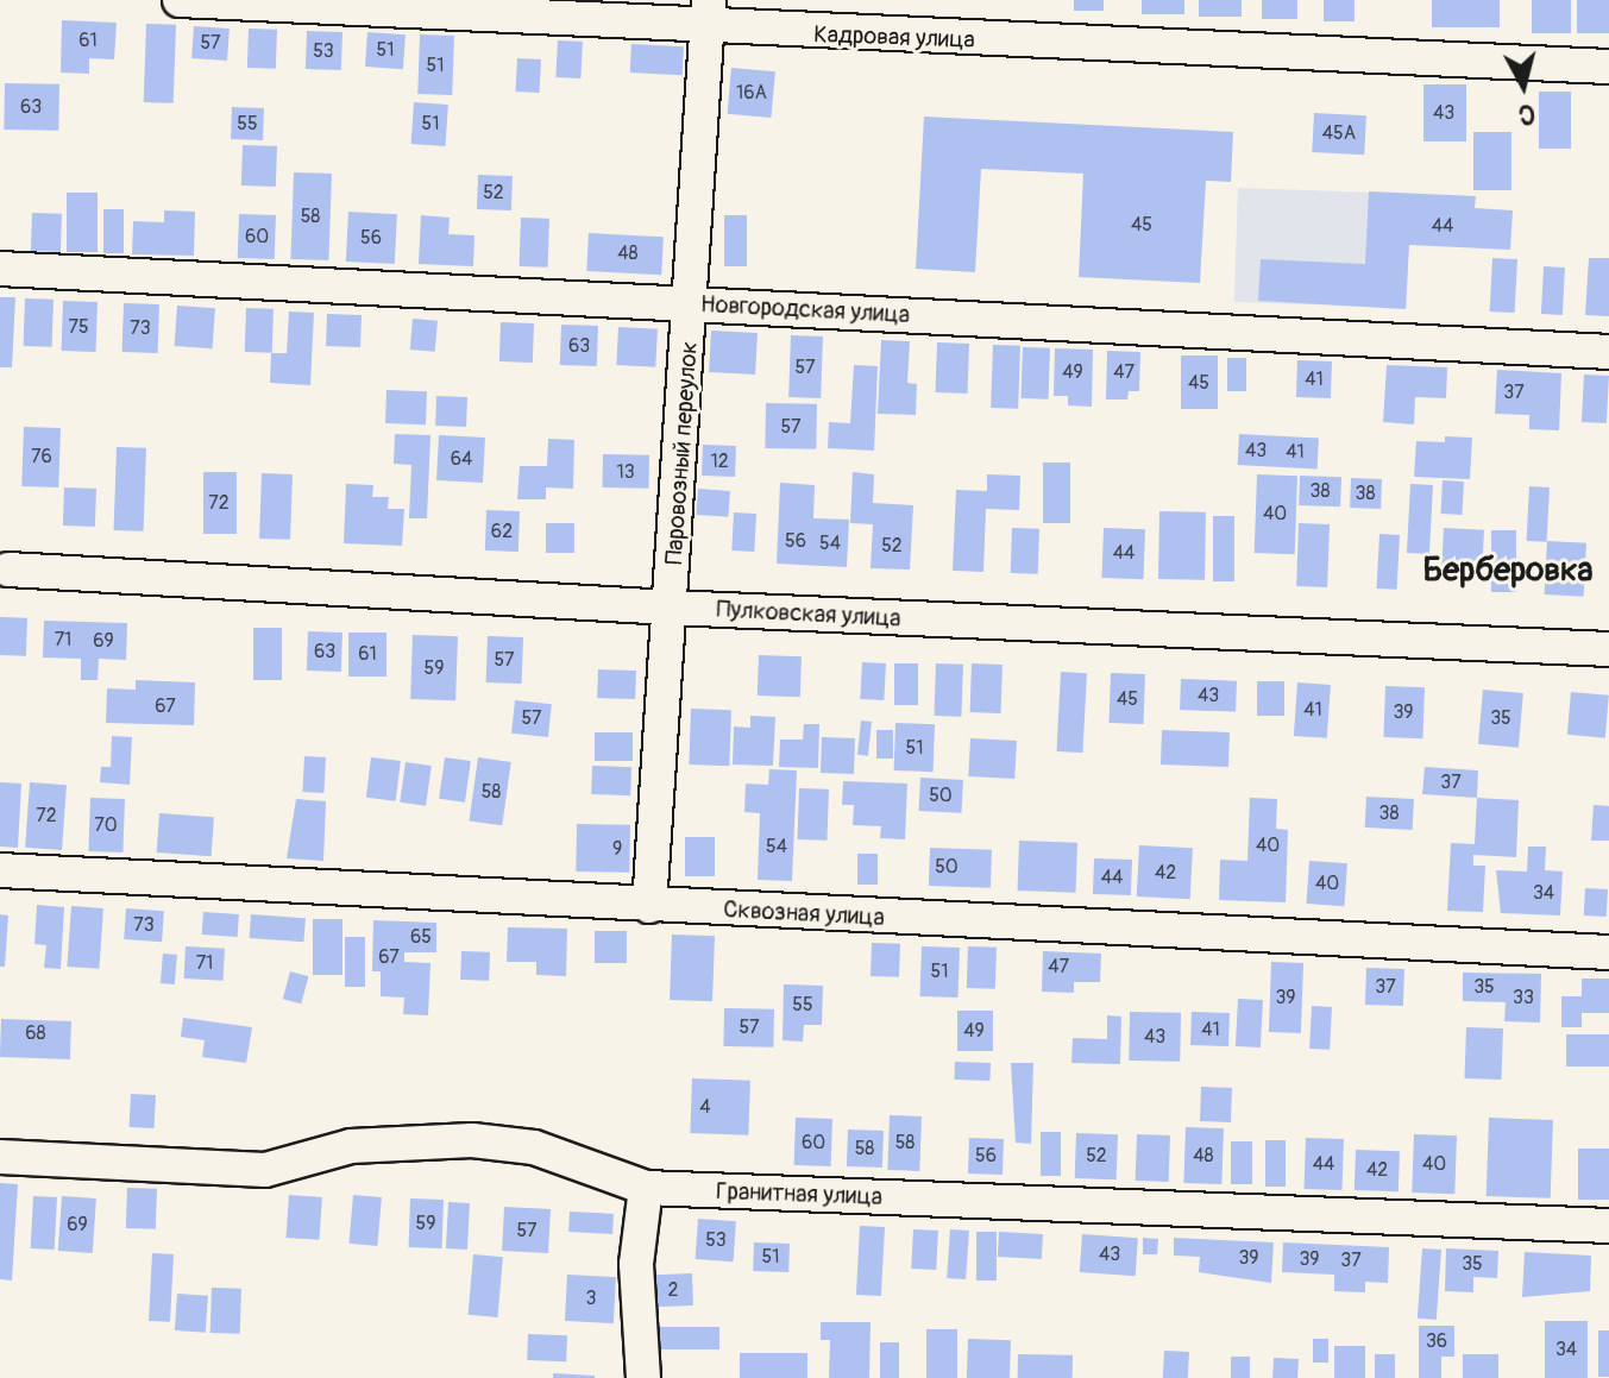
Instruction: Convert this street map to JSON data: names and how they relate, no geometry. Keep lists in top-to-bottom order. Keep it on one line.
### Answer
{"streets":{"street":["Кадровая улица","Новгородская улица","Паровозный переулок","Пулковская улица","Сквозная улица","Гранитная улица"]},"crossings":[["Кадровая улица","Паровозный переулок"],["Новгородская улица","Паровозный переулок"],["Паровозный переулок","Пулковская улица"],["Паровозный переулок","Сквозная улица"]],"districts":["Берберовка"],"house_numbers":["61","57","51","53","51","16А","63","43","55","51","45А","52","58","45","44","60","56","48","75","73","63","57","49","47","41","45","37","57","43","41","76","64","12","13","38","38","72","40","62","56","54","52","44","71","69","63","61","57","59","43","45","67","41","39","57","35","51","37","58","50","38","72","70","40","54","9","50","42","44","40","34","73","65","67","71","47","51","37","35","39","33","55","57","41","49","68","43","4","60","58","58","56","52","48","44","40","42","59","69","57","53","43","51","39","39","37","35","2","3","36","34"],"north":"bottom"}
